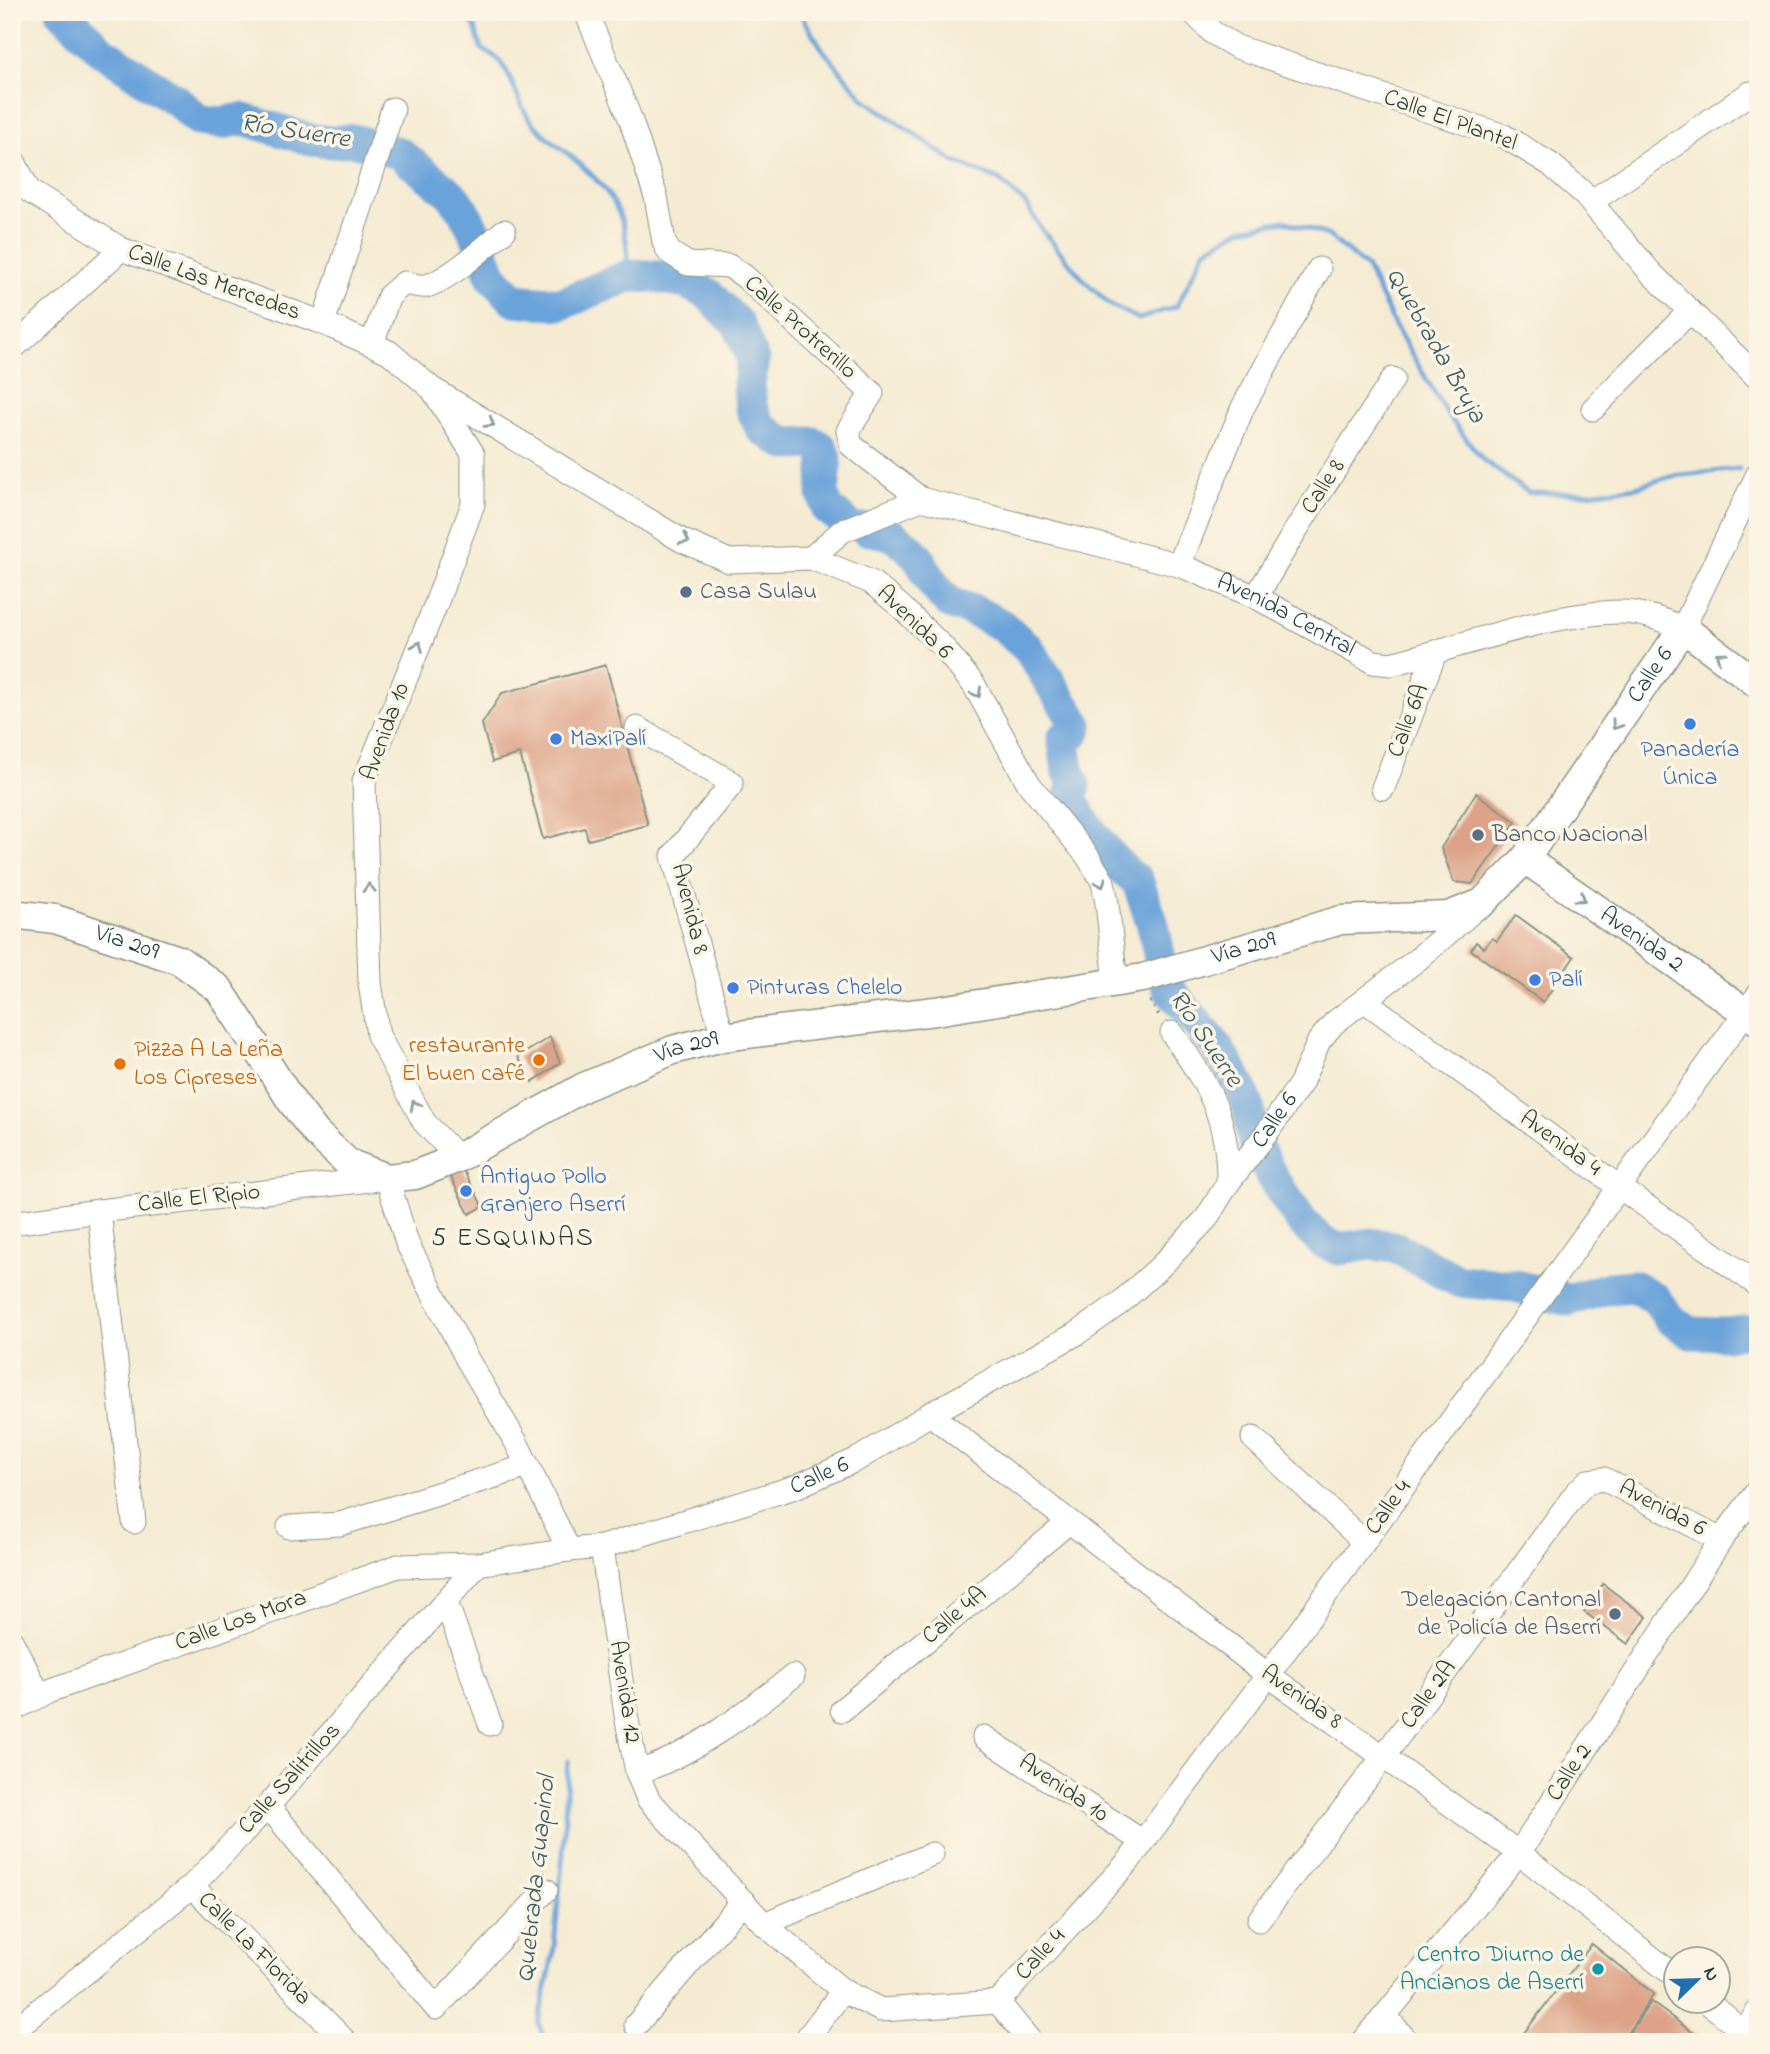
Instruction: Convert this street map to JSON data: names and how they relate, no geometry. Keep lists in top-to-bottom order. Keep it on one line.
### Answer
{"streets":{"main road":["Avenida Central","Calle 6","Avenida 2","Vía 209"],"street":["Calle El Plantel","Calle Las Mercedes","Calle Protrerillo","Calle 8","Avenida 6","Calle 6A","Avenida 10","Avenida 8","Avenida 4","Calle El Ripio","Calle 4","Calle 4A","Calle Los Mora","Avenida 12","Calle 2A","Calle 2","Calle Salitrillos","Calle La Florida"]},"crossings":[["Calle Las Mercedes","Avenida 6"],["Calle Las Mercedes","Avenida 10"],["Calle Protrerillo","Avenida Central"],["Calle 8","Avenida Central"],["Avenida Central","Calle 6"],["Avenida Central","Calle 6A"],["Avenida 6","Avenida 10"],["Avenida 6","Vía 209"],["Avenida 6","Calle 2A"],["Avenida 6","Calle 2"],["Calle 6","Avenida 8"],["Calle 6","Avenida 2"],["Calle 6","Vía 209"],["Calle 6","Avenida 4"],["Calle 6","Avenida 12"],["Avenida 10","Vía 209"],["Avenida 10","Calle 4"],["Avenida 8","Vía 209"],["Avenida 8","Calle 4"],["Avenida 8","Calle 4A"],["Avenida 8","Calle 2A"],["Avenida 8","Calle 2"],["Avenida 2","Calle 4"],["Vía 209","Calle El Ripio"],["Avenida 4","Calle 4"],["Calle 4","Avenida 12"],["Calle Los Mora","Calle Salitrillos"],["Calle Salitrillos","Calle La Florida"]],"one_way":["Avenida 6","Avenida 10","Avenida 2"],"districts":["5 ESQUINAS"],"water":["Río Suerre","Quebrada Bruja","Quebrada Guapinol"],"places":["Casa Sulau","Panadería Única","MaxiPalí","Banco Nacional","Palí","Pinturas Chelelo","restaurante El buen café","Pizza A La Leña Los Cipreses","Antiguo Pollo Granjero Aserrí","Delegación Cantonal de Policía de Aserrí","Centro Diurno de Ancianos de Aserrí"],"north":"top right"}
